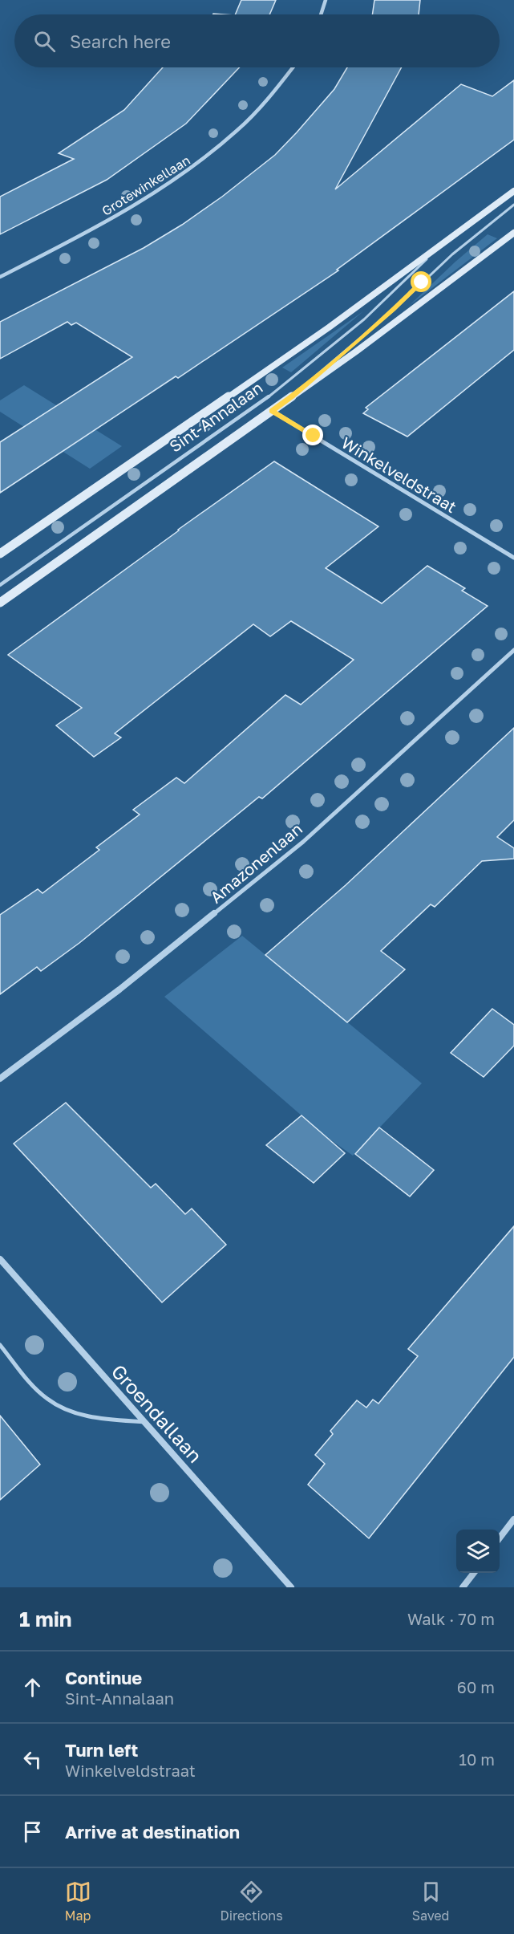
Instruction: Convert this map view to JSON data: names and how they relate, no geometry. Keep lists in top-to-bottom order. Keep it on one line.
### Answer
{"streets":{"main road":["Sint-Annalaan"],"street":["Grotewinkellaan","Winkelveldstraat","Amazonenlaan","Groendallaan"]},"crossings":[["Sint-Annalaan","Winkelveldstraat"]],"page":{"search":"Search here","heading":["1 min","Walk · 70 m"],"list":[["Continue","Sint-Annalaan","60 m"],["Turn left","Winkelveldstraat","10 m"],"Arrive at destination"],"nav":["Map","Directions","Saved"]}}
